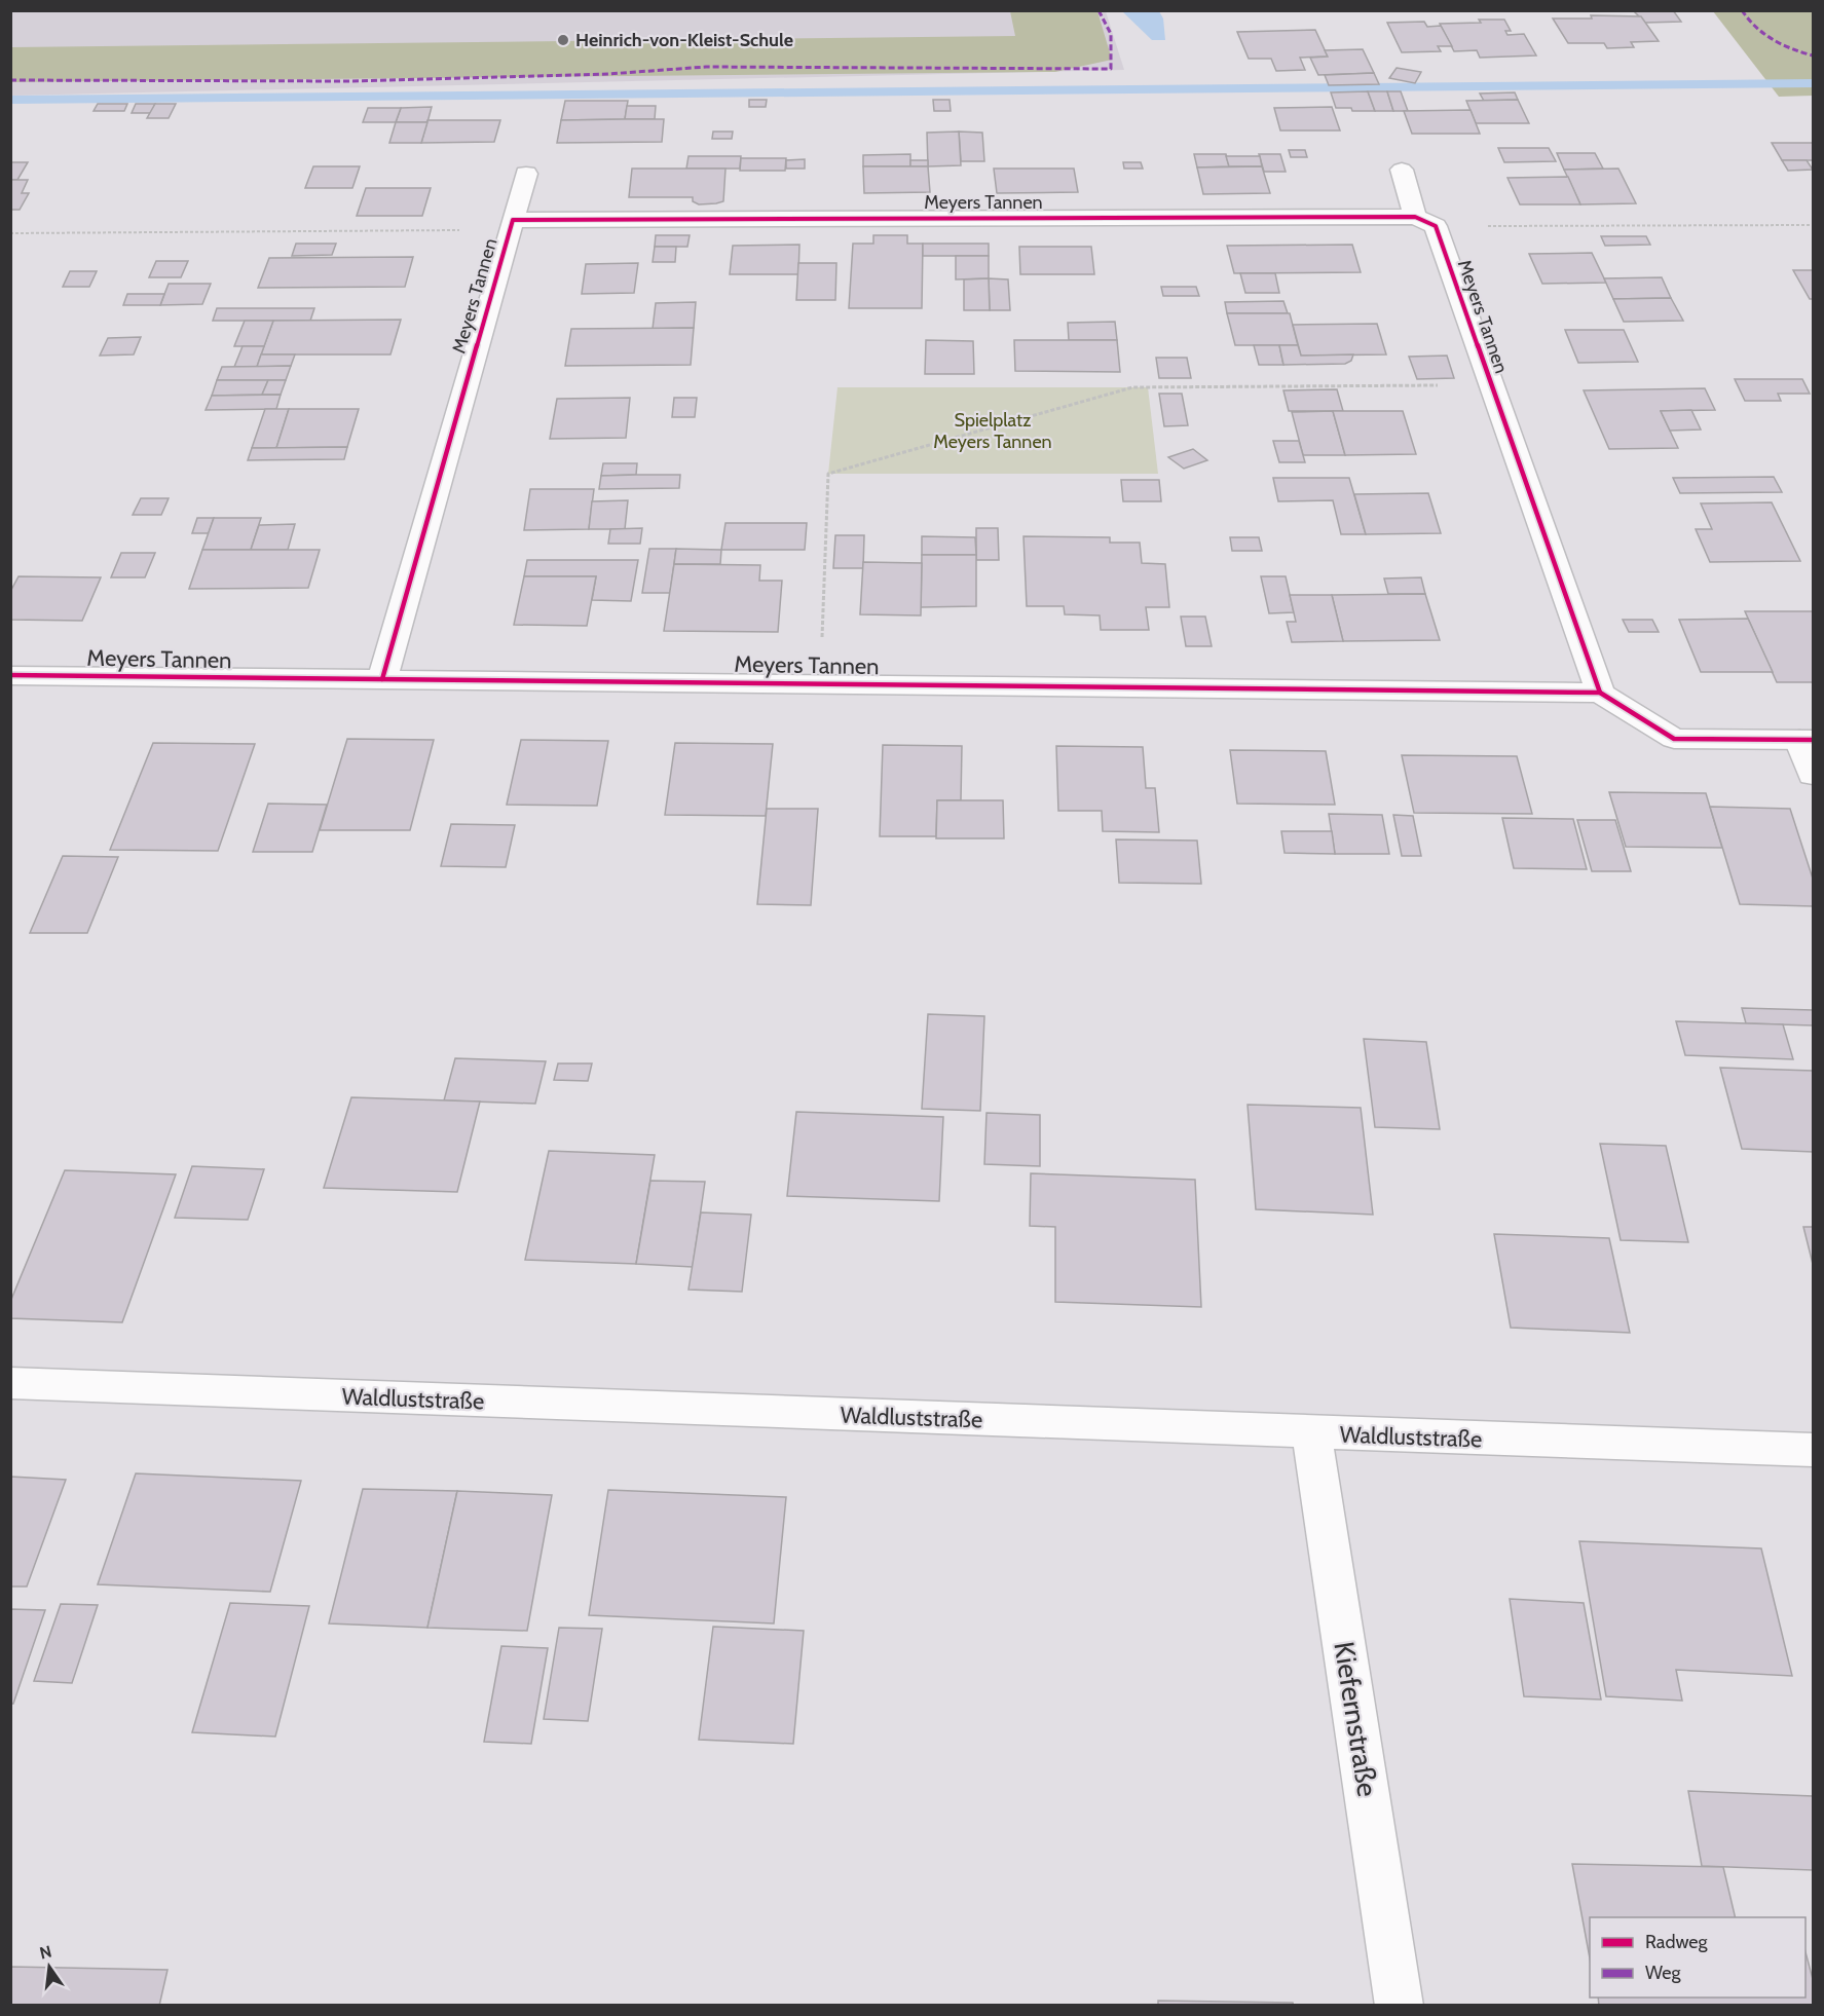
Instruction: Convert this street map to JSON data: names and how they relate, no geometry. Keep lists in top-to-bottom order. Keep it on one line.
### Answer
{"streets":{"street":["Meyers Tannen","Waldluststraße","Kiefernstraße"]},"crossings":[["Waldluststraße","Kiefernstraße"]],"parks":["Spielplatz Meyers Tannen"],"places":["Heinrich-von-Kleist-Schule"],"legend":["Radweg","Weg"],"north":"top"}
